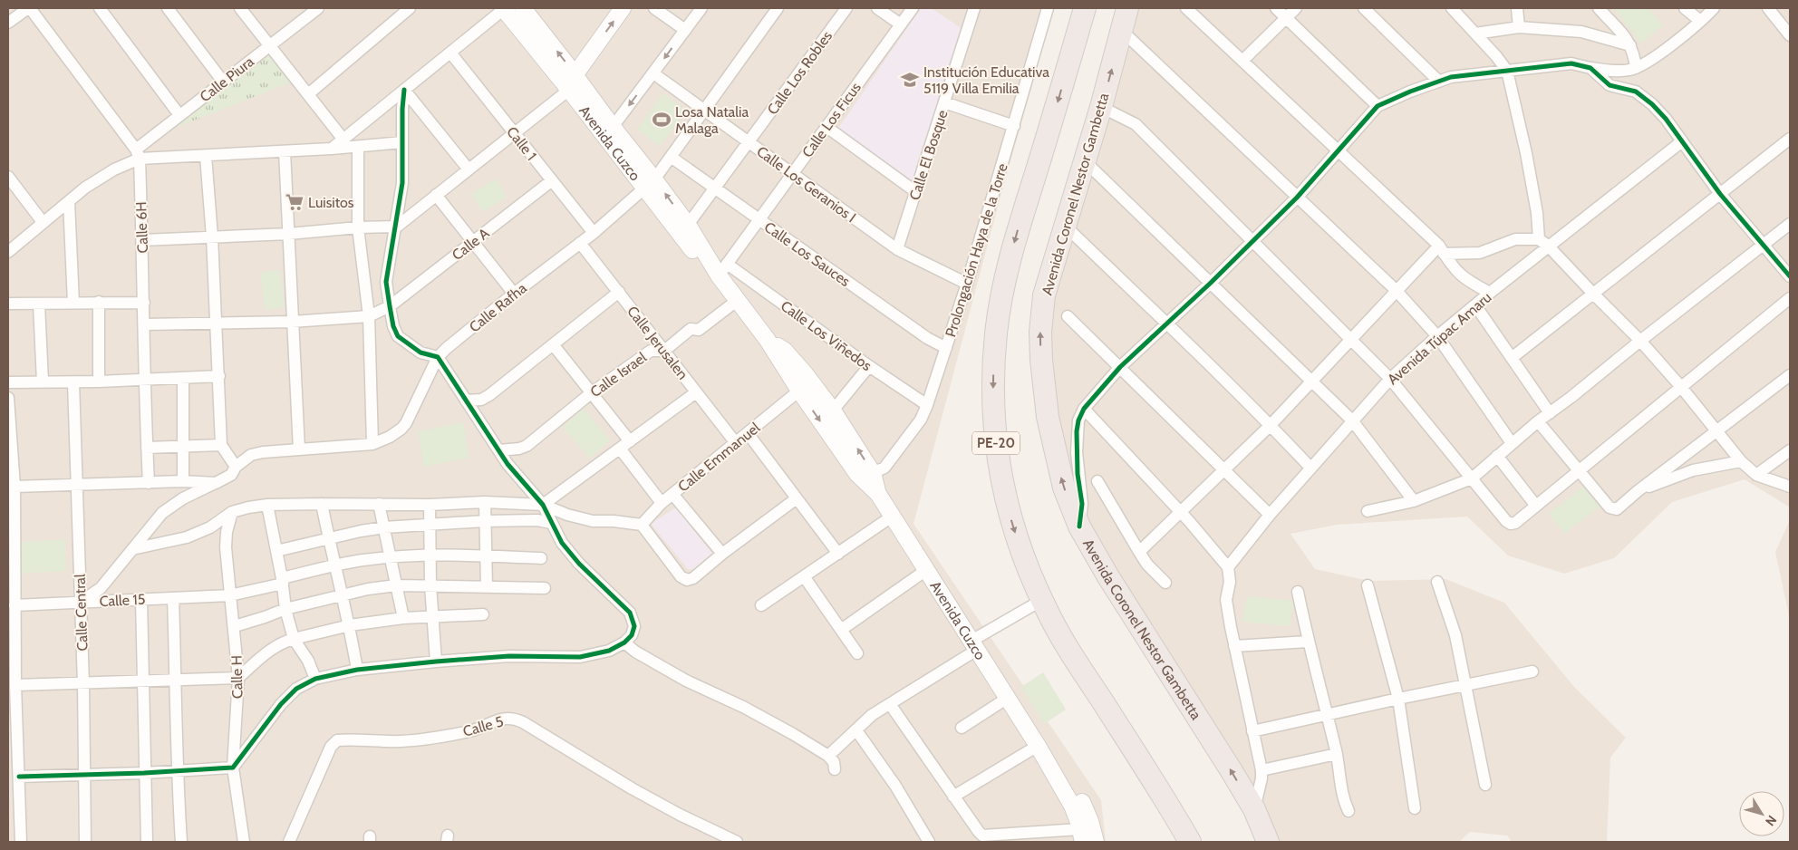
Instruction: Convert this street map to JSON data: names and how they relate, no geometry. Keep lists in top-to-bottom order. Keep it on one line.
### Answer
{"streets":{"highway":["Avenida Coronel Nestor Gambetta","PE-20"],"street":["Calle Los Robles","Calle Piura","Calle Los Ficus","Avenida Cuzco","Calle 1","Calle El Bosque","Calle Los Geranios I","Calle 6H","Calle A","Prolongación Haya de la Torre","Calle Los Sauces","Calle Rafha","Calle Los Viñedos","Avenida Túpac Amaru","Calle Jerusalen","Calle Israel","Calle Emmanuel","Calle 15","Calle Central","Calle H","Calle 5"]},"crossings":[["Calle Los Robles","Avenida Cuzco"],["Calle Los Robles","Calle Los Geranios I"],["Calle Los Robles","Calle Los Sauces"],["Calle Piura","Calle 6H"],["Calle Los Ficus","Avenida Cuzco"],["Calle Los Ficus","Calle Los Geranios I"],["Calle Los Ficus","Calle Los Sauces"],["Calle Los Ficus","Calle Los Viñedos"],["Avenida Cuzco","Prolongación Haya de la Torre"],["Avenida Cuzco","Calle Rafha"],["Avenida Cuzco","Calle Los Viñedos"],["Avenida Cuzco","Calle Israel"],["Avenida Cuzco","Calle Emmanuel"],["Calle 1","Calle A"],["Calle 1","Calle Rafha"],["Calle El Bosque","Calle Los Geranios I"],["Calle Los Geranios I","Prolongación Haya de la Torre"],["Calle Los Geranios I","Calle Rafha"],["Calle 6H","Calle A"],["Prolongación Haya de la Torre","Calle Los Sauces"],["Prolongación Haya de la Torre","Calle Los Viñedos"],["Calle Los Sauces","Calle Rafha"],["Calle Rafha","Calle Jerusalen"],["Calle Jerusalen","Calle Israel"],["Calle Jerusalen","Calle Emmanuel"],["Calle 15","Calle Central"],["Calle 15","Calle H"]],"places":{"school or university":["Institución Educativa 5119 Villa Emilia"],"sports":["Losa Natalia Malaga"],"supermarket":["Luisitos"]},"north":"bottom right"}
